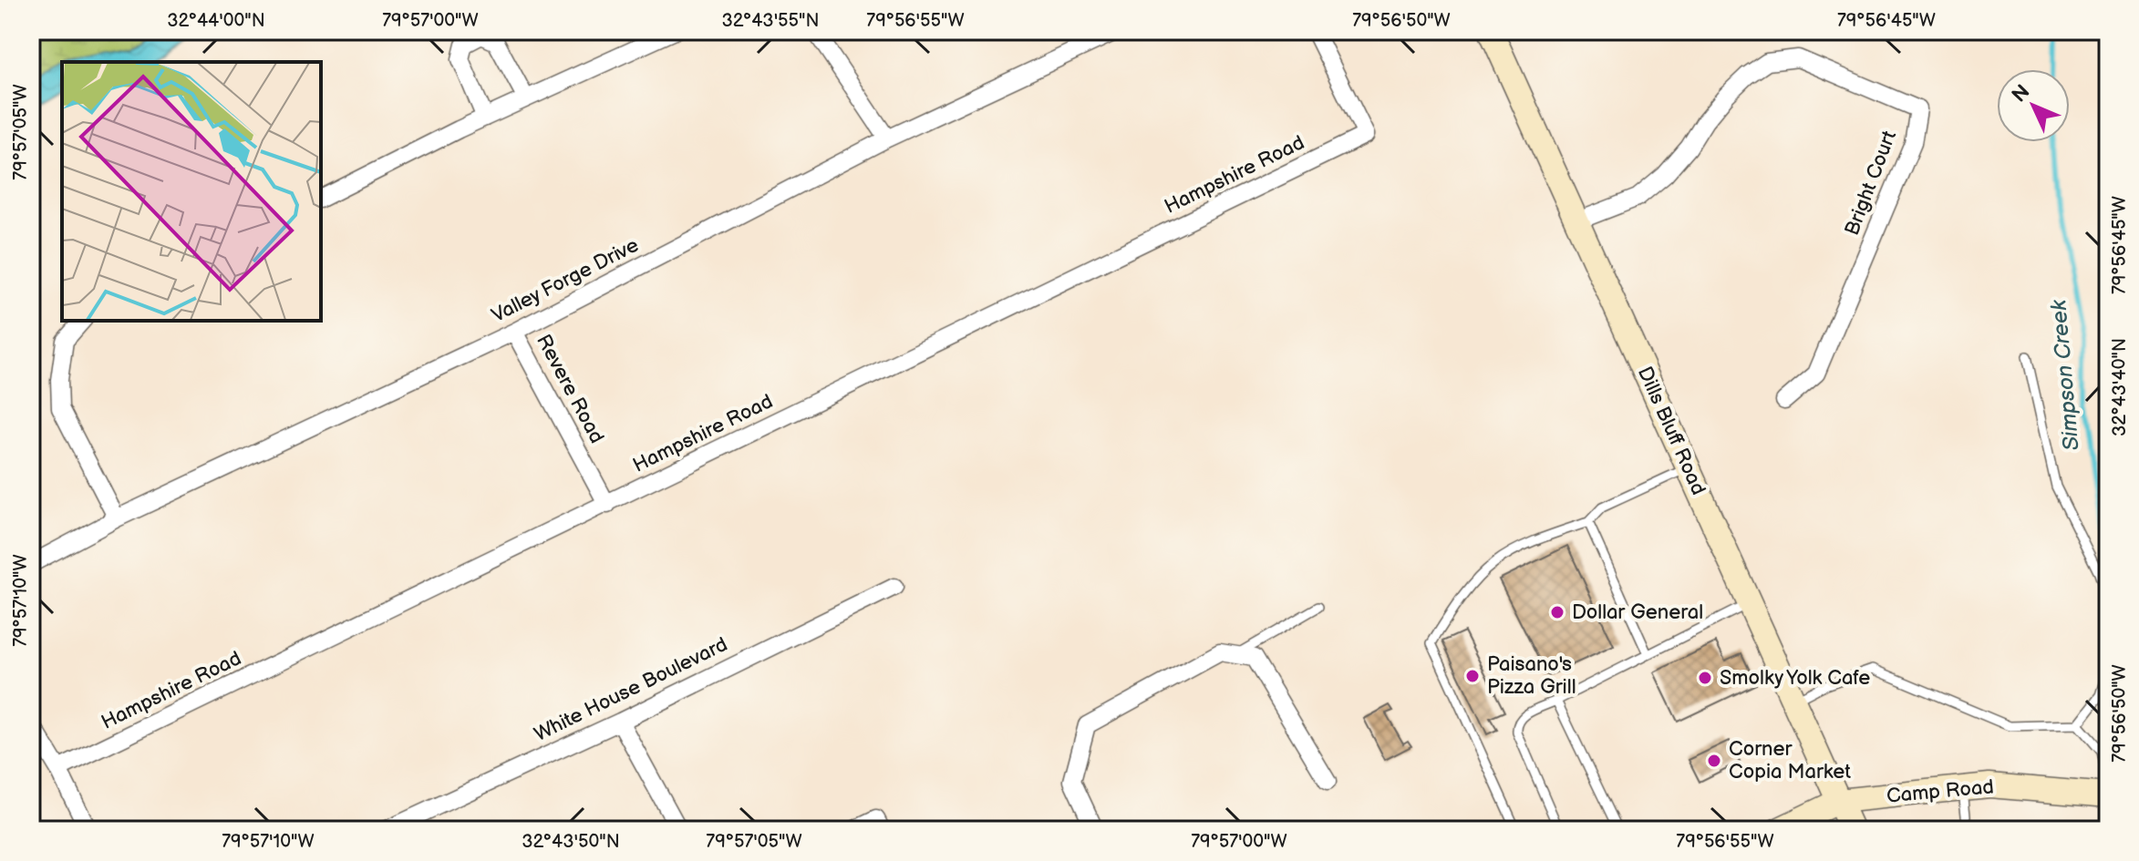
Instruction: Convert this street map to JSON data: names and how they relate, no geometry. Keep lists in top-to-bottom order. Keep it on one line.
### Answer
{"streets":{"street":["Hampshire Road","Bright Court","Valley Forge Drive","Revere Road","Dills Bluff Road","White House Boulevard","Camp Road"]},"crossings":[["Hampshire Road","Revere Road"],["Bright Court","Dills Bluff Road"],["Valley Forge Drive","Revere Road"],["Dills Bluff Road","Camp Road"]],"water":["Simpson Creek"],"places":["Dollar General","Paisano's Pizza Grill","Smolky Yolk Cafe","Corner Copia Market"],"north":"top left","coordinates":["32°44'00\"N","79°57'00\"W","32°43'55\"N","79°56'55\"W","79°56'50\"W","79°56'45\"W","79°57'05\"W","32°43'40\"N","79°57'10\"W","32°43'50\"N"]}
